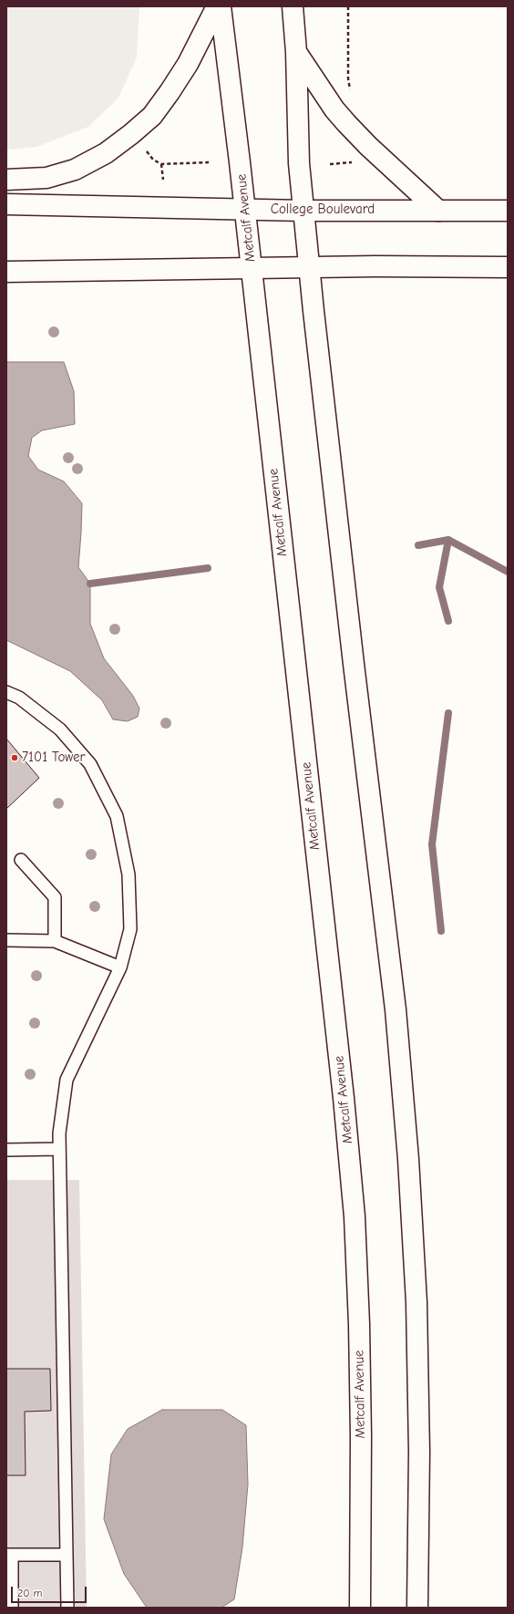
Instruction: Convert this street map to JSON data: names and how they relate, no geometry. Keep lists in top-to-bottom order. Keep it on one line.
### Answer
{"streets":{"main road":["College Boulevard","Metcalf Avenue"]},"crossings":[["College Boulevard","Metcalf Avenue"]],"places":["7101 Tower"],"scale_bar":"20 m"}
